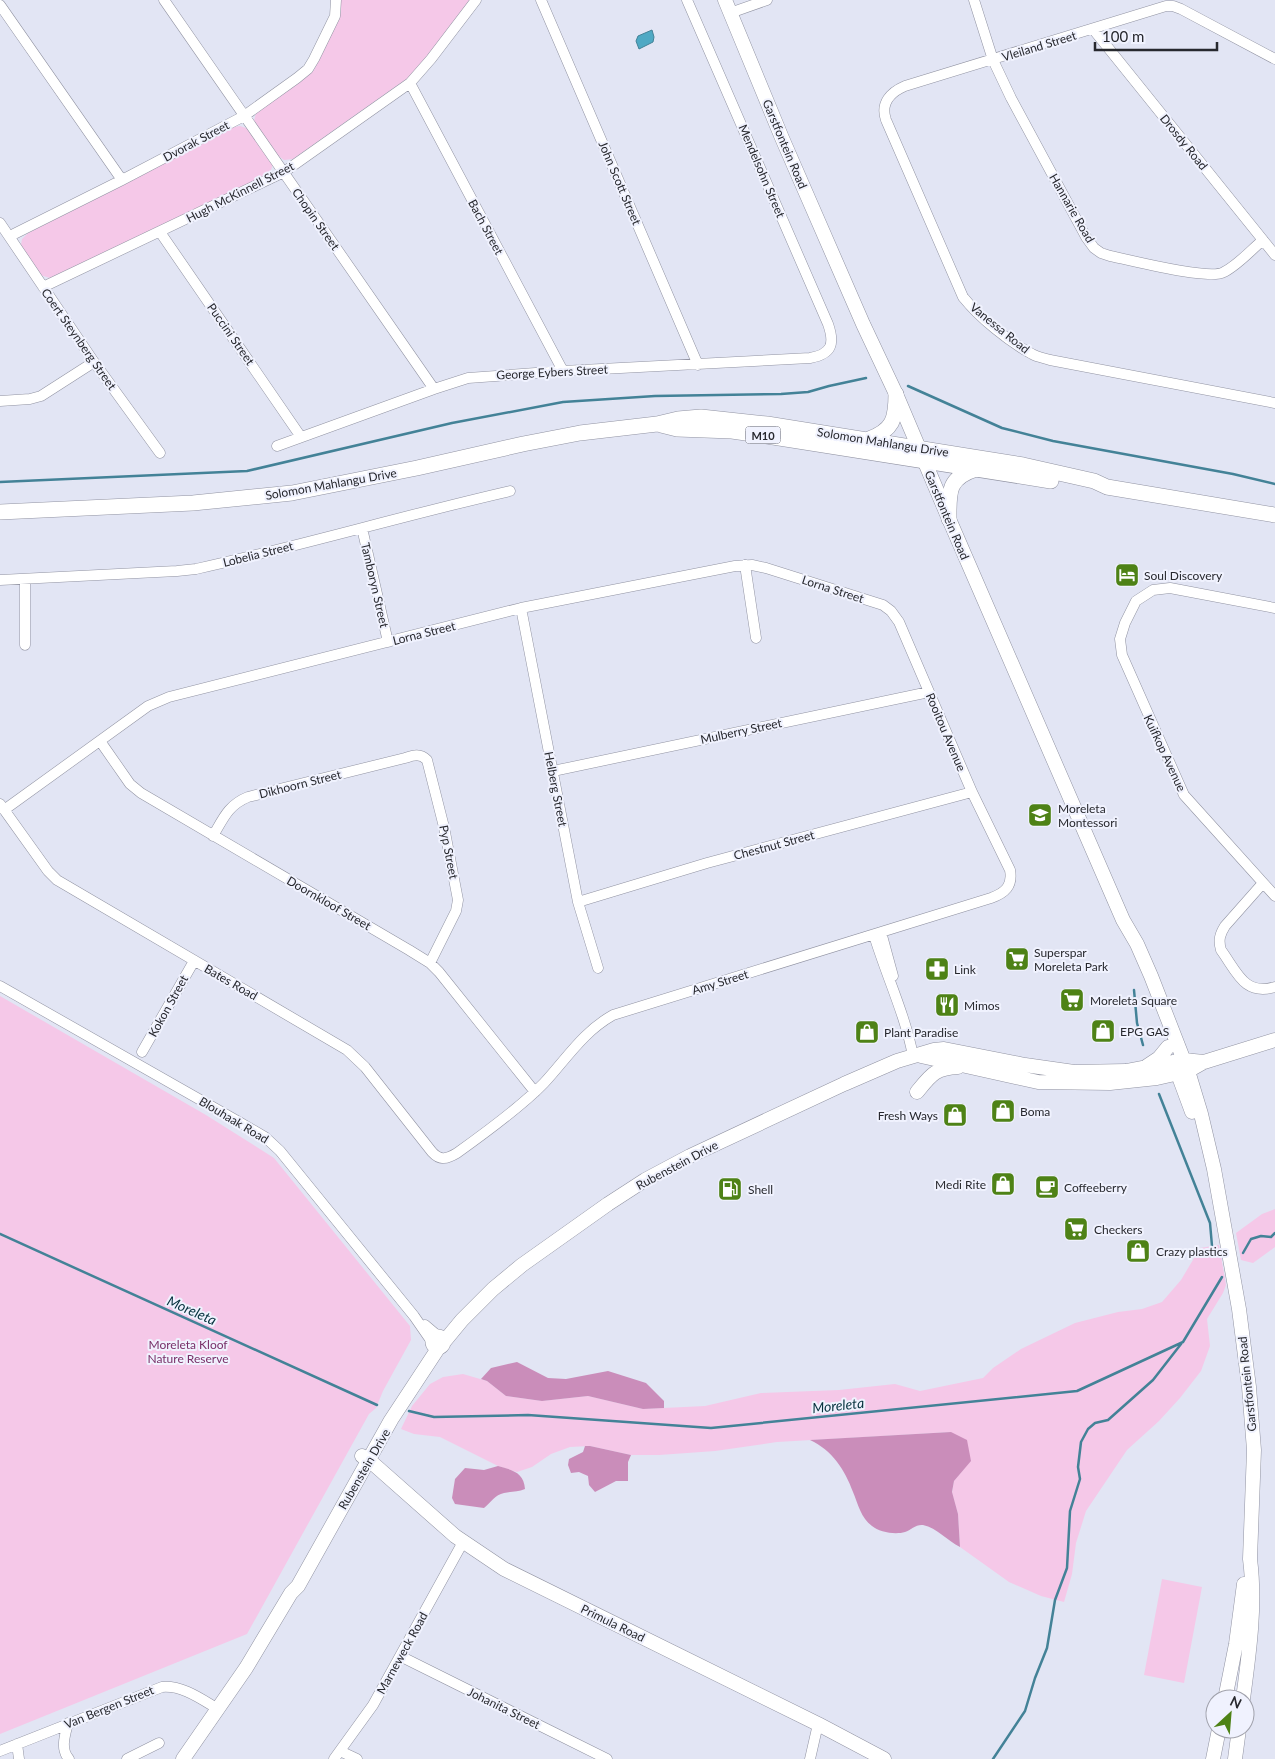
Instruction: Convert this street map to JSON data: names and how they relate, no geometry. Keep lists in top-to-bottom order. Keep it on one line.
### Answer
{"streets":{"main road":["M10","Solomon Mahlangu Drive"],"street":["Vleiland Street","Dvorak Street","Drosdy Road","Garstfontein Road","Mendelsohn Street","John Scott Street","Hugh McKinnell Street","Hannarie Road","Chopin Street","Bach Street","Vanessa Road","Puccini Street","Coert Steynberg Street","George Eybers Street","Lobelia Street","Tamboryn Street","Lorna Street","Mulberry Street","Rooitou Avenue","Kuifkop Avenue","Dikhoorn Street","Helberg Street","Chestnut Street","Pyp Street","Doornkloof Street","Bates Road","Amy Street","Kokon Street","Blouhaak Road","Rubenstein Drive","Primula Road","Marneweck Road","Van Bergen Street","Johanita Street"]},"crossings":[["Vleiland Street","Drosdy Road"],["Vleiland Street","Hannarie Road"],["Vleiland Street","Vanessa Road"],["Dvorak Street","Chopin Street"],["Dvorak Street","Coert Steynberg Street"],["Drosdy Road","Hannarie Road"],["Garstfontein Road","Solomon Mahlangu Drive"],["Garstfontein Road","Rubenstein Drive"],["Mendelsohn Street","George Eybers Street"],["John Scott Street","George Eybers Street"],["Hugh McKinnell Street","Chopin Street"],["Hugh McKinnell Street","Bach Street"],["Hugh McKinnell Street","Puccini Street"],["Hugh McKinnell Street","Coert Steynberg Street"],["Chopin Street","George Eybers Street"],["Bach Street","George Eybers Street"],["Puccini Street","George Eybers Street"],["Lobelia Street","Tamboryn Street"],["Tamboryn Street","Lorna Street"],["Lorna Street","Rooitou Avenue"],["Lorna Street","Helberg Street"],["Lorna Street","Doornkloof Street"],["Lorna Street","Bates Road"],["Mulberry Street","Rooitou Avenue"],["Mulberry Street","Helberg Street"],["Rooitou Avenue","Chestnut Street"],["Rooitou Avenue","Amy Street"],["Dikhoorn Street","Pyp Street"],["Dikhoorn Street","Doornkloof Street"],["Helberg Street","Chestnut Street"],["Pyp Street","Doornkloof Street"],["Doornkloof Street","Amy Street"],["Bates Road","Amy Street"],["Bates Road","Kokon Street"],["Blouhaak Road","Rubenstein Drive"],["Rubenstein Drive","Primula Road"],["Rubenstein Drive","Van Bergen Street"],["Primula Road","Marneweck Road"],["Marneweck Road","Johanita Street"]],"water":["Moreleta"],"parks":["Moreleta Kloof Nature Reserve"],"places":{"hotel":["Soul Discovery"],"school or university":["Moreleta Montessori"],"supermarket":["Superspar Moreleta Park","Moreleta Square","Checkers"],"pharmacy":["Link"],"restaurant":["Mimos"],"shop":["EPG GAS","Plant Paradise","Boma","Fresh Ways","Medi Rite","Crazy plastics"],"cafe":["Coffeeberry"],"fuel station":["Shell"]},"scale_bar":"100 m","north":"top right"}
